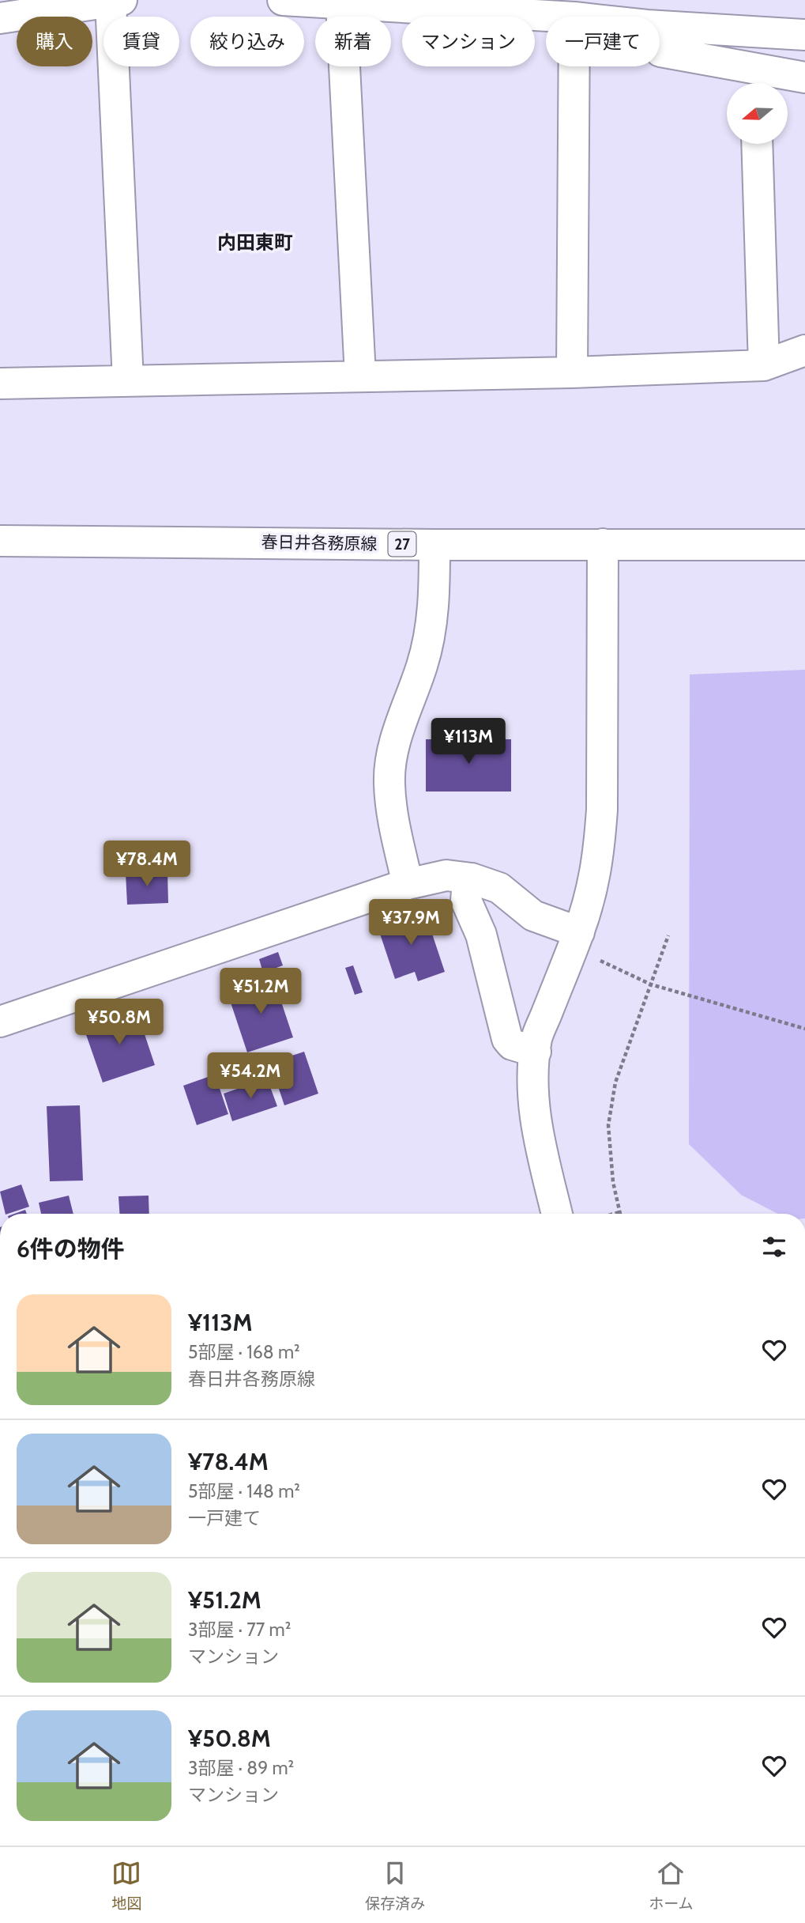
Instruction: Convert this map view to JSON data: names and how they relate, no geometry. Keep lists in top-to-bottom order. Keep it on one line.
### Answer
{"streets":{"street":["春日井各務原線","27"]},"districts":["内田東町"],"north":"left","page":{"chip":["購入","賃貸","絞り込み","新着","マンション","一戸建て"],"price":["¥113M","¥78.4M","¥37.9M","¥51.2M","¥50.8M","¥54.2M"],"heading":"6件の物件","list":[{"name":"¥113M","note":"5部屋 · 168 m² · 春日井各務原線"},{"name":"¥78.4M","note":"5部屋 · 148 m² · 一戸建て"},{"name":"¥51.2M","note":"3部屋 · 77 m² · マンション"},{"name":"¥50.8M","note":"3部屋 · 89 m² · マンション"}],"tabs":["地図","保存済み","ホーム"]}}
